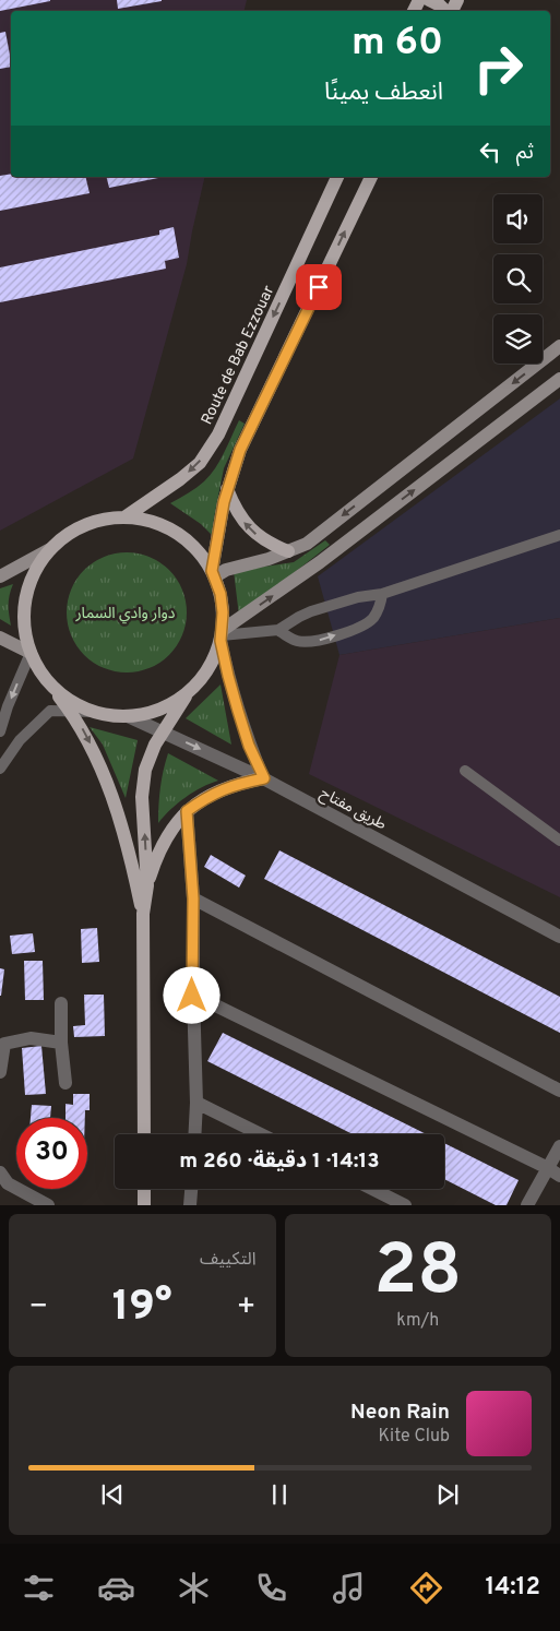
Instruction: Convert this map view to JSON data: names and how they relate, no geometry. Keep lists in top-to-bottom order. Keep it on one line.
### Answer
{"streets":{"main road":["Route de Bab Ezzouar"],"street":["طريق مفتاح"]},"parks":["دوار وادي السمار"],"page":{"turn":["60 m","انعطف يمينًا"],"then":"ثم","limit":"30","trip":"14:13 · 1 دقيقة · 260 m","tile":[["28","km/h"],"التكييف"],"heat":["−","19°","+"],"song":["Neon Rain","Kite Club"],"tabs":"14:12"}}
